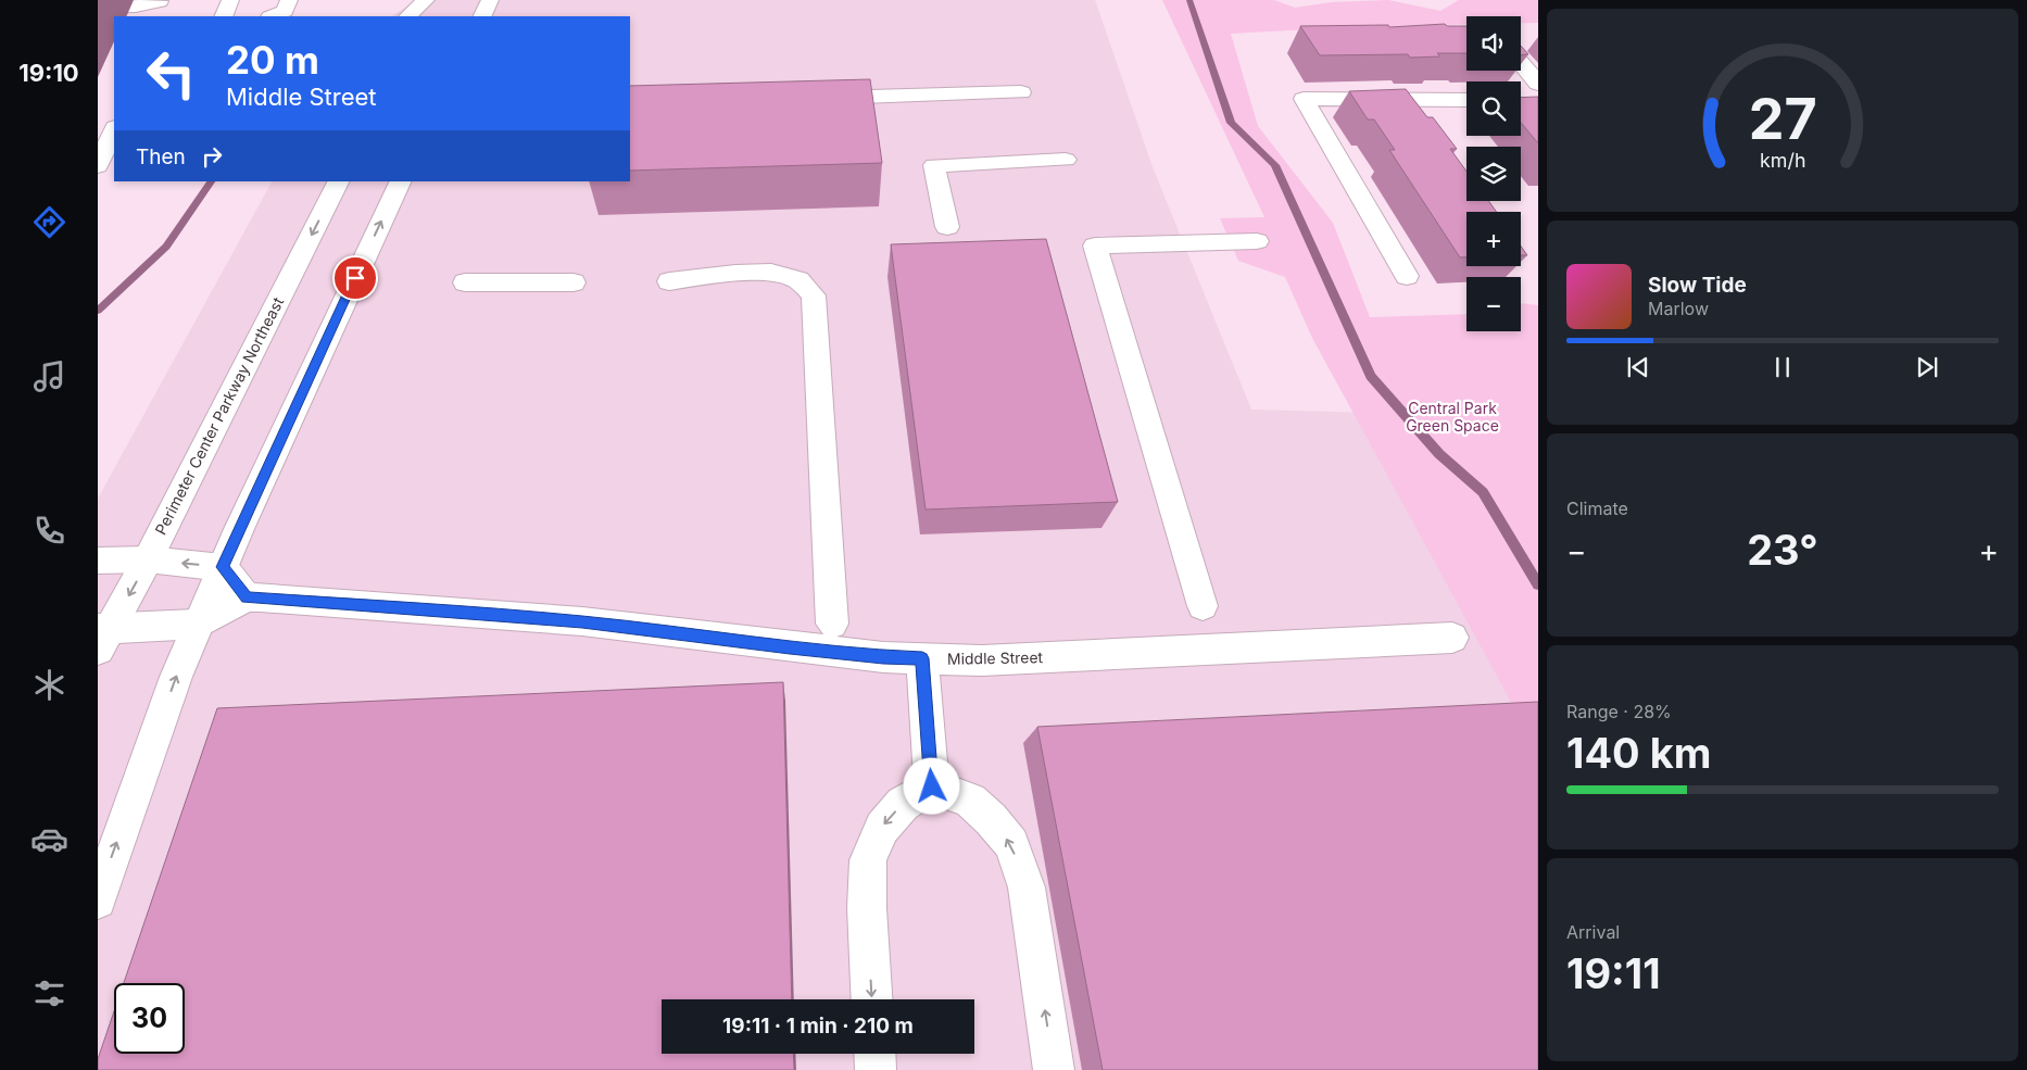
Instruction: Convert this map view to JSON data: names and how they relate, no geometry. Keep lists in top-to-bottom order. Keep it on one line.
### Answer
{"streets":{"street":["Perimeter Center Parkway Northeast","Middle Street"]},"parks":["Central Park Green Space"],"page":{"tabs":"19:10","map_buttons":["+","−"],"turn":["20 m","Middle Street"],"then":"Then","song":["Slow Tide","Marlow"],"tile":["Climate",["Range · 28%","140 km"],["Arrival","19:11"]],"heat":["−","23°","+"],"limit":"30","trip":"19:11 · 1 min · 210 m","gauge":["27","km/h"]}}
